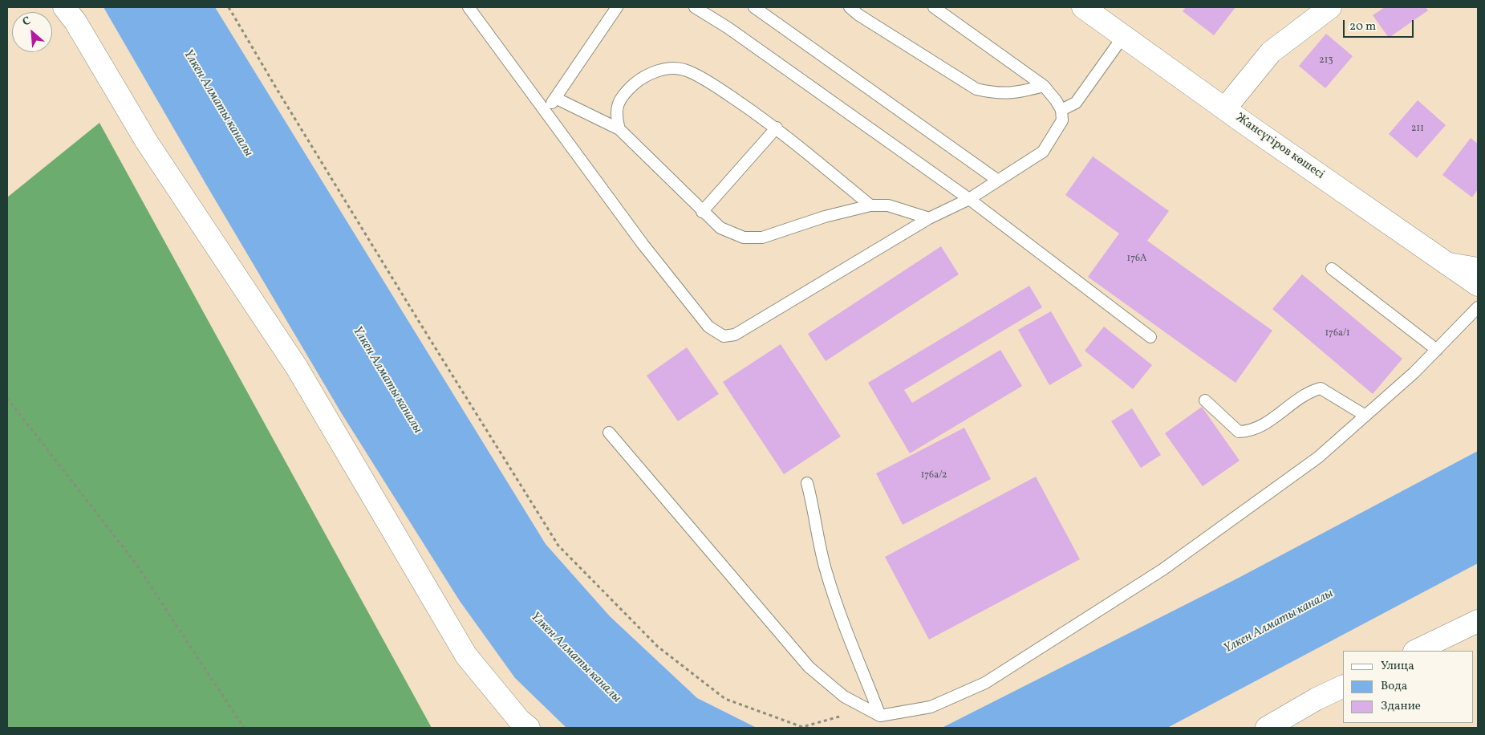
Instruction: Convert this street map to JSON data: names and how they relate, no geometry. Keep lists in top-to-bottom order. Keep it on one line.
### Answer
{"streets":{"street":["Жансүгіров көшесі"]},"water":["Үлкен Алматы каналы"],"house_numbers":["213","211","176А","176а/1","176а/2"],"legend":["Улица","Вода","Здание"],"scale_bar":"20 m","north":"top left"}
